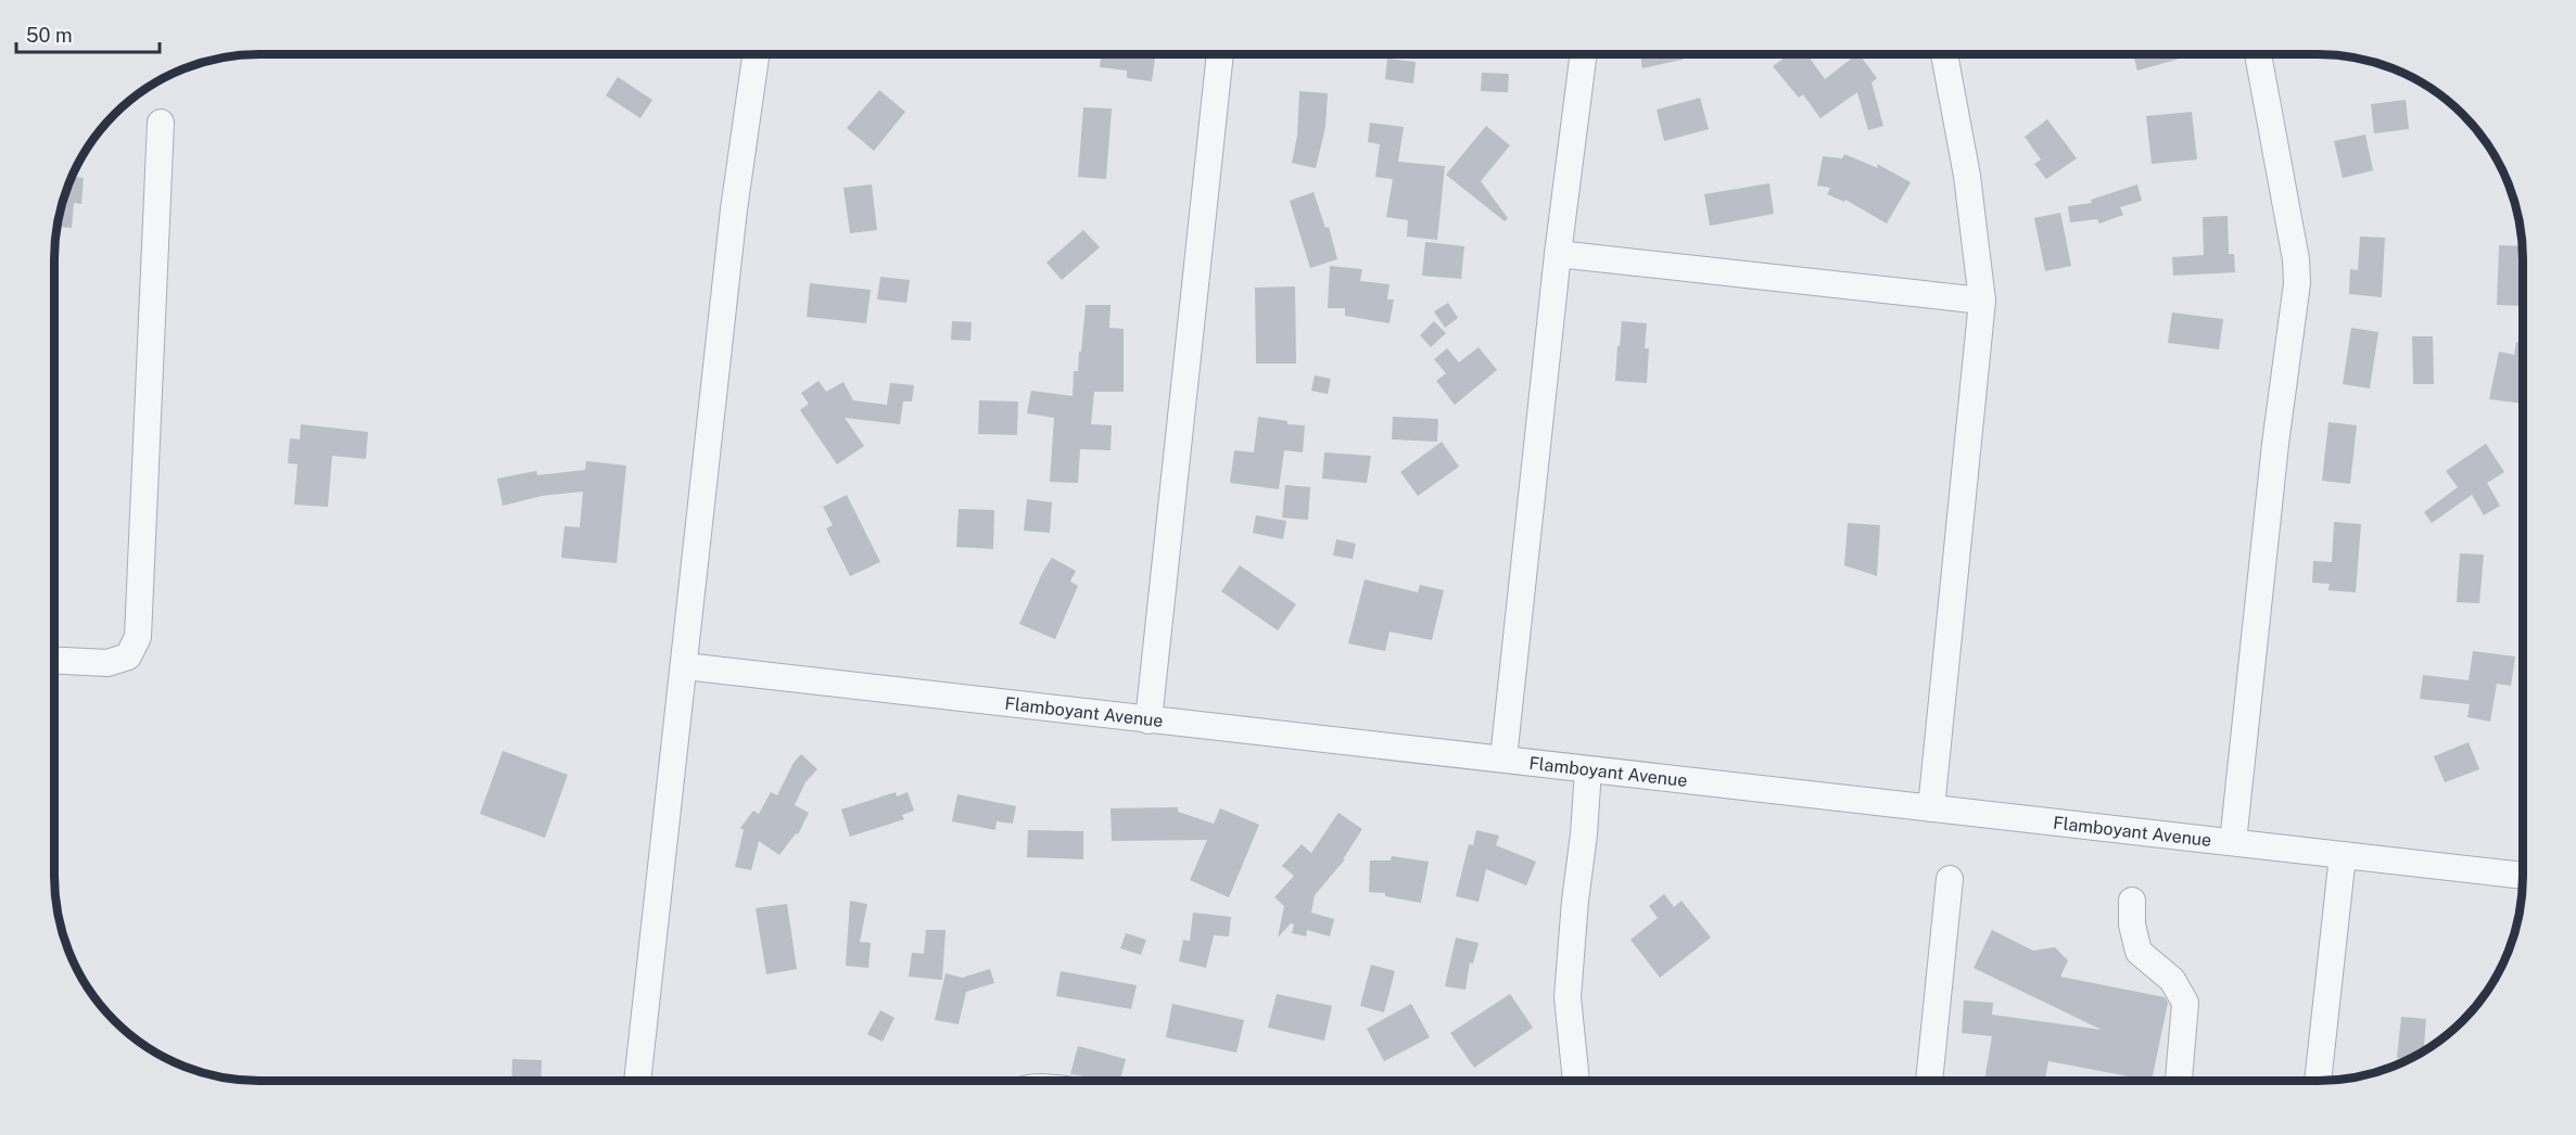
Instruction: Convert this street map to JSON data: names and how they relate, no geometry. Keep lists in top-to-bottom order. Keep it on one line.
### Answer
{"streets":{"street":["Flamboyant Avenue"]},"scale_bar":"50 m"}
